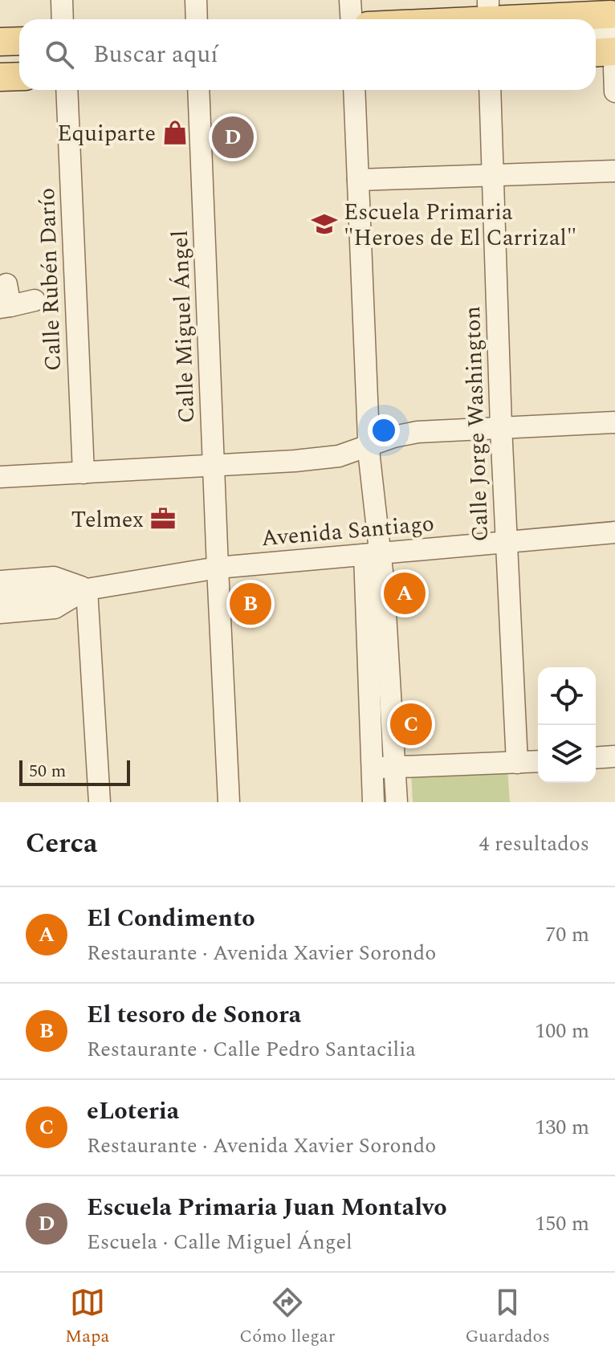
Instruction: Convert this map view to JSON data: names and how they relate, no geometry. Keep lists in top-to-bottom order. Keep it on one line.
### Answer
{"streets":{"street":["Calle Rubén Darío","Calle Miguel Ángel","Calle Jorge Washington","Avenida Santiago"]},"crossings":[["Calle Miguel Ángel","Avenida Santiago"],["Calle Jorge Washington","Avenida Santiago"]],"places":{"shop":["Equiparte"],"school or university":["Escuela Primaria \"Heroes de El Carrizal\""],"office":["Telmex"]},"scale_bar":"50 m","page":{"search":"Buscar aquí","pins":["D","A","B","C"],"scale":"50 m","heading":["Cerca","4 resultados"],"list":[{"mark":"A","name":"El Condimento","note":"Restaurante · Avenida Xavier Sorondo","value":"70 m"},{"mark":"B","name":"El tesoro de Sonora","note":"Restaurante · Calle Pedro Santacilia","value":"100 m"},{"mark":"C","name":"eLoteria","note":"Restaurante · Avenida Xavier Sorondo","value":"130 m"},{"mark":"D","name":"Escuela Primaria Juan Montalvo","note":"Escuela · Calle Miguel Ángel","value":"150 m"}],"nav":["Mapa","Cómo llegar","Guardados"]}}
